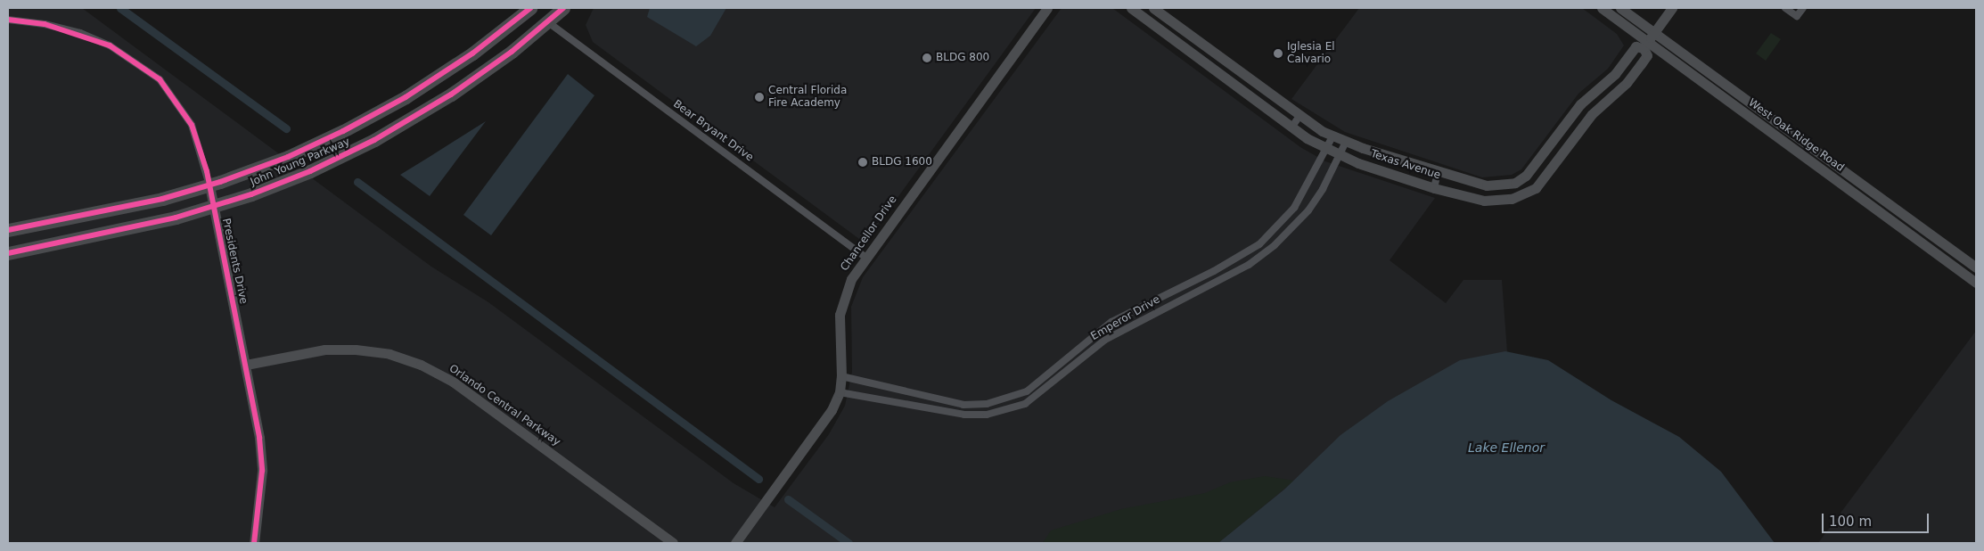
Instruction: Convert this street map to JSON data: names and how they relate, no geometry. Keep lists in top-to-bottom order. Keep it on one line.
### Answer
{"streets":{"highway":["John Young Parkway"],"street":["Bear Bryant Drive","West Oak Ridge Road","Texas Avenue","Chancellor Drive","Presidents Drive","Emperor Drive","Orlando Central Parkway"]},"crossings":[["Bear Bryant Drive","John Young Parkway"],["Bear Bryant Drive","Chancellor Drive"],["West Oak Ridge Road","Texas Avenue"],["John Young Parkway","Presidents Drive"],["Texas Avenue","Emperor Drive"],["Chancellor Drive","Emperor Drive"],["Presidents Drive","Orlando Central Parkway"]],"water":["Lake Ellenor"],"places":["Iglesia El Calvario","BLDG 800","Central Florida Fire Academy","BLDG 1600"],"scale_bar":"100 m"}
